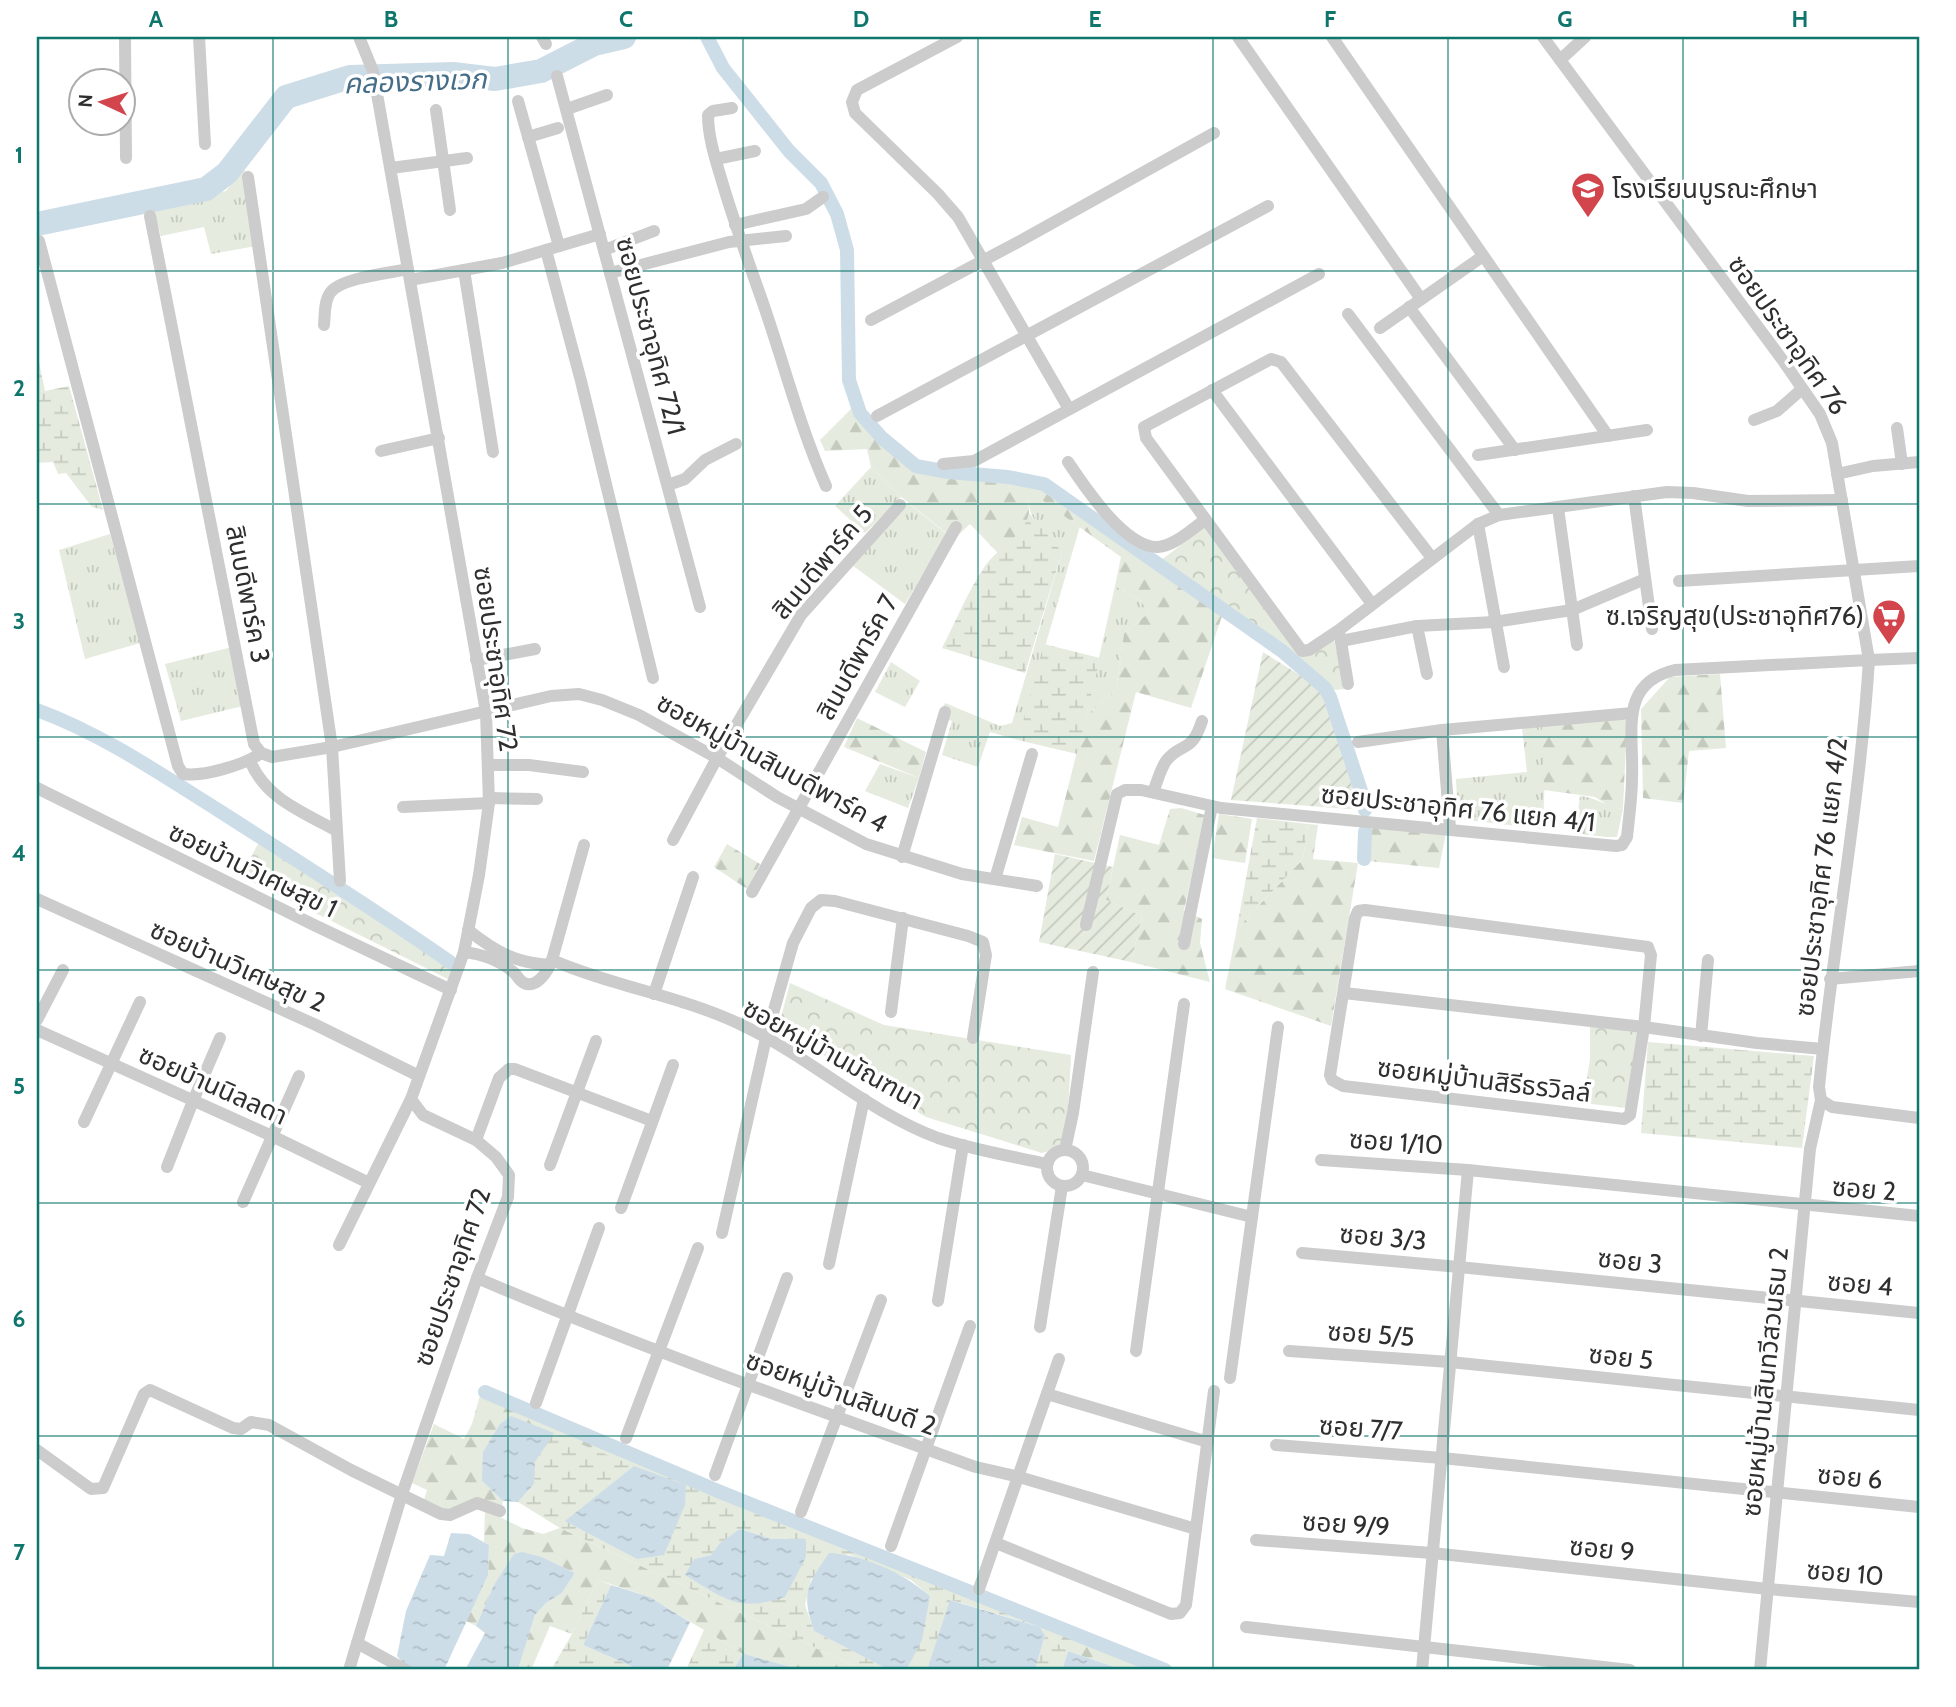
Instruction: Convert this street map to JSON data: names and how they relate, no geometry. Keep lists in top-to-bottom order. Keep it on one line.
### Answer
{"streets":{"street":["ซอยประชาอุทิศ 76","ซอยประชาอุทิศ 72/1","สินบดีพาร์ค 5","สินบดีพาร์ค 3","สินบดีพาร์ค 7","ซอยประชาอุทิศ 72","ซอยหมู่บ้านสินบดีพาร์ค 4","ซอยประชาอุทิศ 76 แยก 4/1","ซอยบ้านวิเศษสุข 1","ซอยประชาอุทิศ 76 แยก 4/2","ซอยบ้านวิเศษสุข 2","ซอยหมู่บ้านมัณฑนา","ซอยหมู่บ้านสิรีธรวิลล์","ซอยบ้านนิลลดา","ซอย 1/10","ซอย 2","ซอย 3/3","ซอย 3","ซอย 4","ซอย 5/5","ซอย 5","ซอยหมู่บ้านสินทวีสวนธน 2","ซอยหมู่บ้านสินบดี 2","ซอย 7/7","ซอย 6","ซอย 9/9","ซอย 9","ซอย 10"]},"crossings":[["ซอยประชาอุทิศ 76","ซอยประชาอุทิศ 76 แยก 4/1"],["ซอยประชาอุทิศ 76","ซอยประชาอุทิศ 76 แยก 4/2"],["สินบดีพาร์ค 5","ซอยหมู่บ้านสินบดีพาร์ค 4"],["สินบดีพาร์ค 7","ซอยหมู่บ้านสินบดีพาร์ค 4"],["ซอยประชาอุทิศ 72","ซอยหมู่บ้านสินบดีพาร์ค 4"],["ซอยประชาอุทิศ 72","ซอยบ้านวิเศษสุข 1"],["ซอยประชาอุทิศ 72","ซอยบ้านวิเศษสุข 2"],["ซอยประชาอุทิศ 72","ซอยหมู่บ้านมัณฑนา"],["ซอยประชาอุทิศ 72","ซอยหมู่บ้านสินบดี 2"],["ซอยประชาอุทิศ 76 แยก 4/1","ซอยประชาอุทิศ 76 แยก 4/2"],["ซอยประชาอุทิศ 76 แยก 4/2","ซอยหมู่บ้านสินทวีสวนธน 2"],["ซอย 1/10","ซอย 2"],["ซอย 1/10","ซอยหมู่บ้านสินทวีสวนธน 2"],["ซอย 2","ซอยหมู่บ้านสินทวีสวนธน 2"],["ซอย 3/3","ซอย 3"],["ซอย 3","ซอย 4"],["ซอย 3","ซอยหมู่บ้านสินทวีสวนธน 2"],["ซอย 4","ซอยหมู่บ้านสินทวีสวนธน 2"],["ซอย 5/5","ซอย 5"],["ซอย 5","ซอยหมู่บ้านสินทวีสวนธน 2"],["ซอยหมู่บ้านสินทวีสวนธน 2","ซอย 7/7"],["ซอยหมู่บ้านสินทวีสวนธน 2","ซอย 6"],["ซอยหมู่บ้านสินทวีสวนธน 2","ซอย 9"],["ซอยหมู่บ้านสินทวีสวนธน 2","ซอย 10"],["ซอย 7/7","ซอย 6"],["ซอย 9/9","ซอย 9"],["ซอย 9","ซอย 10"]],"water":["คลองรางเวก"],"places":{"school or university":["โรงเรียนบูรณะศึกษา"],"supermarket":["ซ.เจริญสุข(ประชาอุทิศ76)"]},"north":"left","grid":{"columns":["A","B","C","D","E","F","G","H"],"rows":["1","2","3","4","5","6","7"]}}
